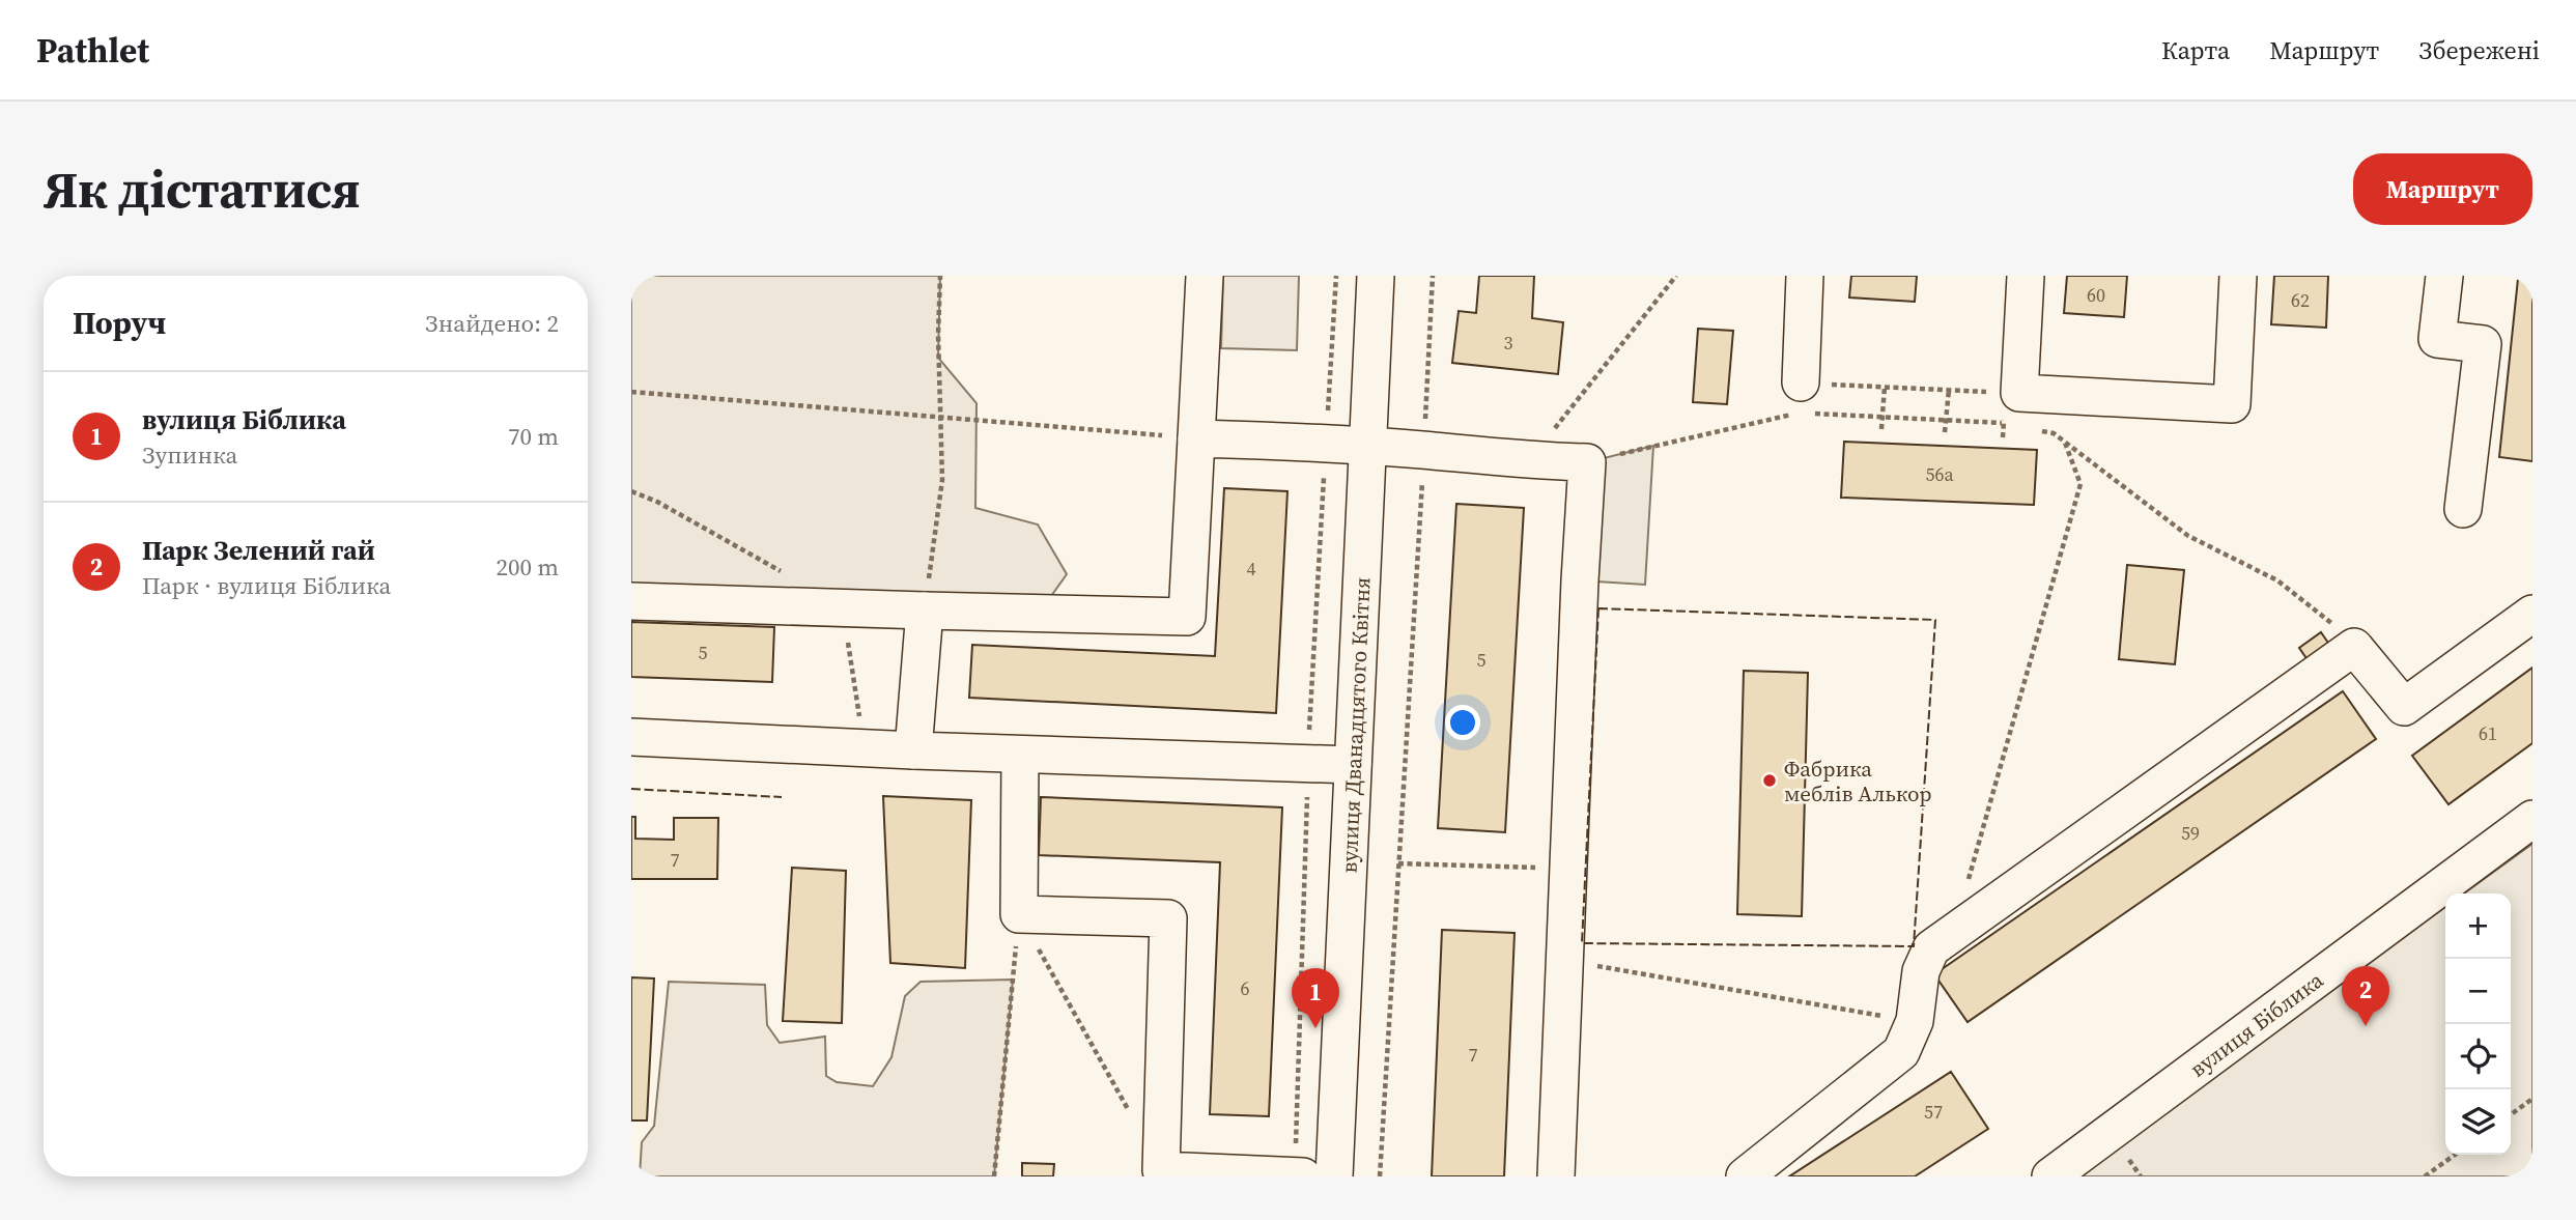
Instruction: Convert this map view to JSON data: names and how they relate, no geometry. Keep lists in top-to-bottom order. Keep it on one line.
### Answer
{"streets":{"street":["вулиця Дванадцятого Квітня","вулиця Біблика"]},"places":["Фабрика меблів Алькор"],"house_numbers":["60","62","3","56а","4","5","5","61","59","7","6","7","57"],"page":{"header":"Pathlet","nav":["Карта","Маршрут","Збережені"],"buttons":"Маршрут","title":"Як дістатися","heading":["Поруч","Знайдено: 2"],"list":[{"mark":"1","name":"вулиця Біблика","note":"Зупинка","value":"70 m"},{"mark":"2","name":"Парк Зелений гай","note":"Парк · вулиця Біблика","value":"200 m"}],"map_buttons":["+","−"],"pins":["2","1"]}}
